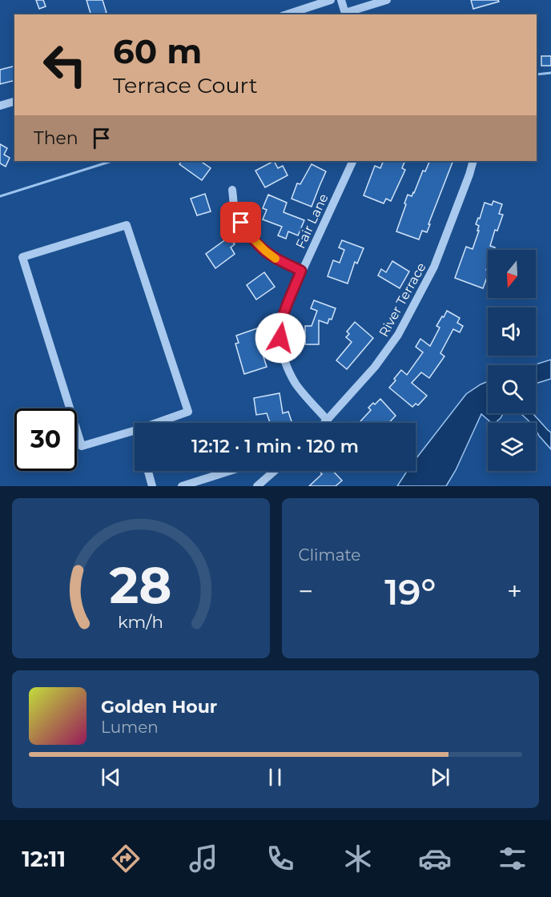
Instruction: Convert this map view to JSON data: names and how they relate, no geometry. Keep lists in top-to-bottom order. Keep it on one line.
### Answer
{"streets":{"street":["Fair Lane","River Terrace"]},"crossings":[["Fair Lane","River Terrace"]],"north":"bottom","page":{"turn":["60 m","Terrace Court"],"then":"Then","limit":"30","trip":"12:12 · 1 min · 120 m","tile":"Climate","heat":["−","19°","+"],"song":["Golden Hour","Lumen"],"tabs":"12:11","gauge":["28","km/h"]}}
